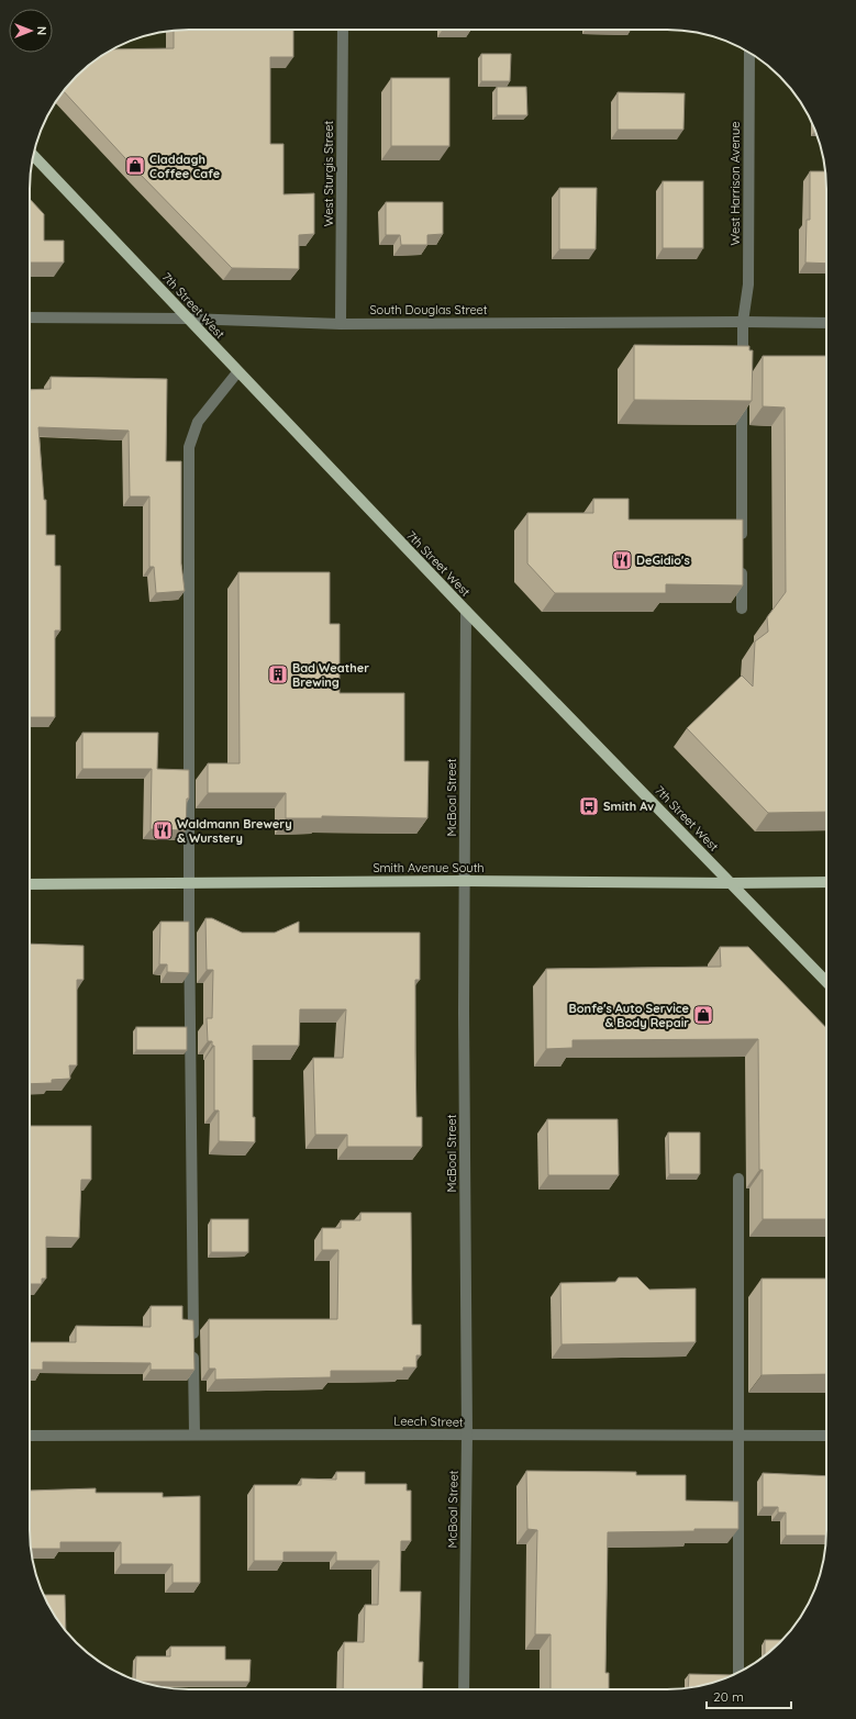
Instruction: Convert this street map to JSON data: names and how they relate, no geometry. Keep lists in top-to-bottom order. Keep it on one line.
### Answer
{"streets":{"main road":["7th Street West","Smith Avenue South"],"street":["West Sturgis Street","West Harrison Avenue","South Douglas Street","McBoal Street","Leech Street"]},"crossings":[["West Sturgis Street","South Douglas Street"],["West Harrison Avenue","South Douglas Street"],["7th Street West","South Douglas Street"],["7th Street West","McBoal Street"],["7th Street West","Smith Avenue South"],["McBoal Street","Smith Avenue South"],["McBoal Street","Leech Street"]],"places":{"shop":["Claddagh Coffee Cafe","Bonfe's Auto Service & Body Repair"],"restaurant":["DeGidio's","Waldmann Brewery & Wurstery"],"building":["Bad Weather Brewing"],"bus stop":["Smith Av"]},"scale_bar":"20 m","north":"right"}
